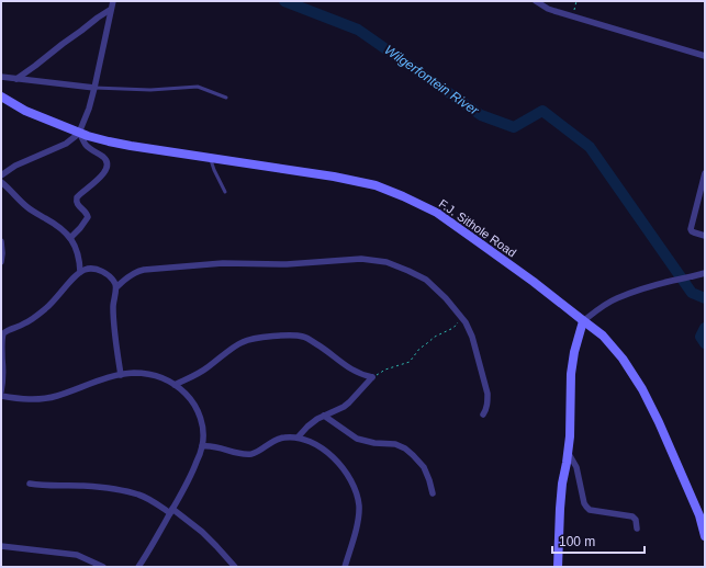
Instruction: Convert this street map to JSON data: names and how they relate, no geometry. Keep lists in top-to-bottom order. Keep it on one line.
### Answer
{"streets":{"street":["F.J. Sithole Road"]},"water":["Wilgerfontein River"],"scale_bar":"100 m"}
